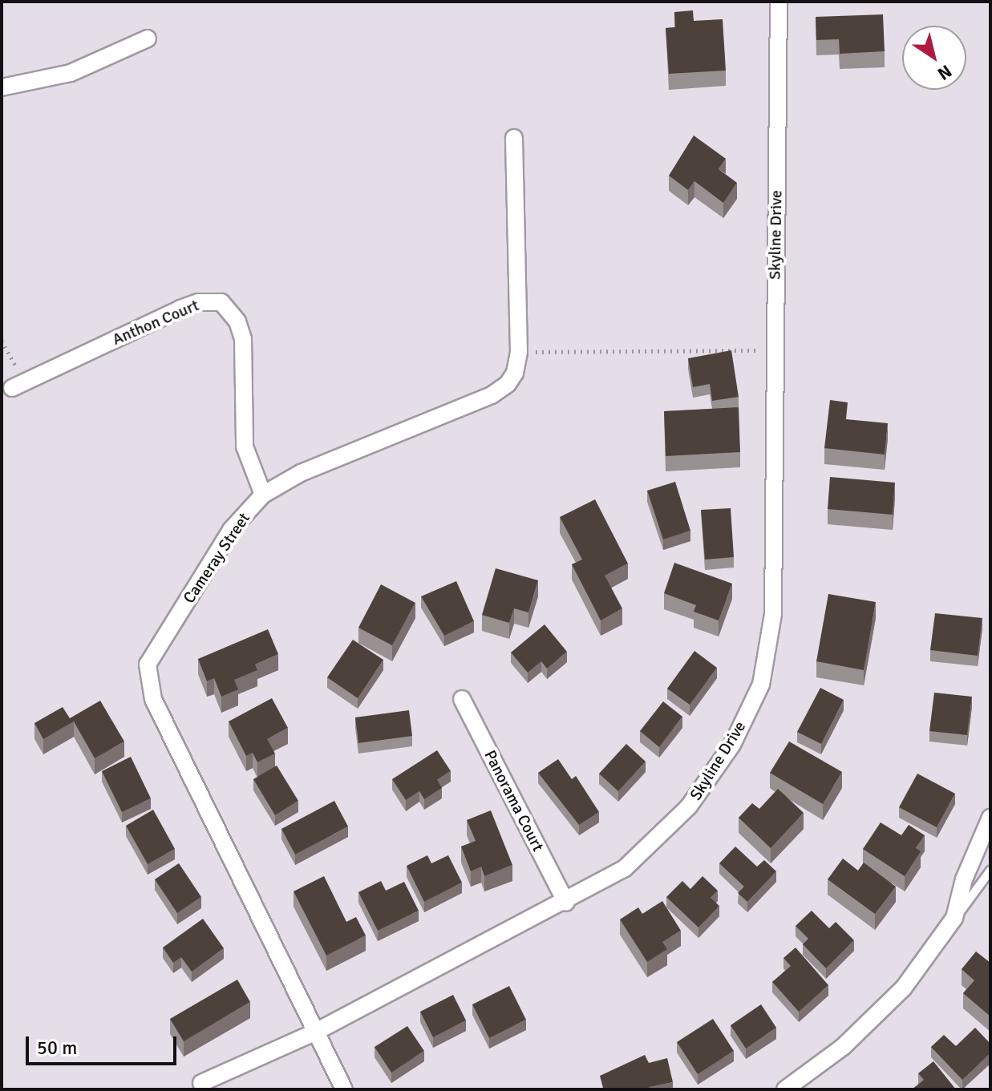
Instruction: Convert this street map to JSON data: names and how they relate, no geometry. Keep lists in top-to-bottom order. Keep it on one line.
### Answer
{"streets":{"street":["Skyline Drive","Anthon Court","Cameray Street","Panorama Court"]},"crossings":[["Skyline Drive","Cameray Street"],["Skyline Drive","Panorama Court"],["Anthon Court","Cameray Street"]],"scale_bar":"50 m","north":"bottom right"}
